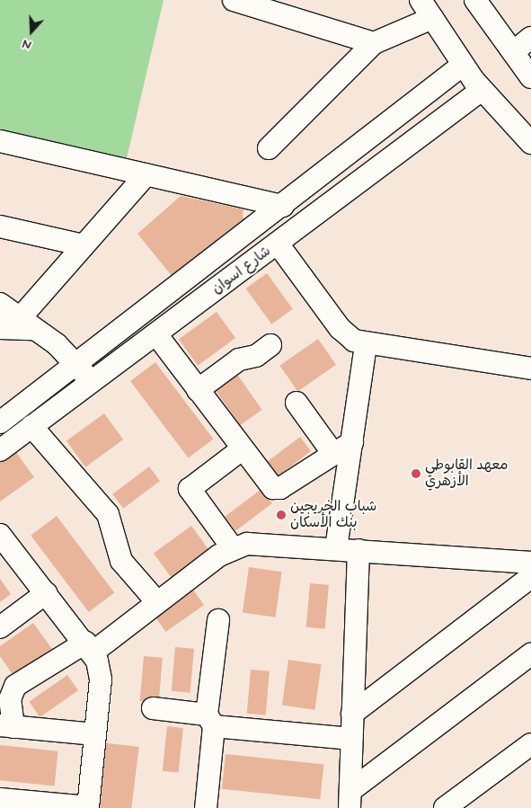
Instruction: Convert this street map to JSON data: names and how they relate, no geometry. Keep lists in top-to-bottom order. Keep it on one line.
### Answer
{"streets":{"street":["شارع اسوان"]},"places":["معهد القابوطي الأزهري","شباب الخريجين بنك الأسكان"],"north":"bottom"}
